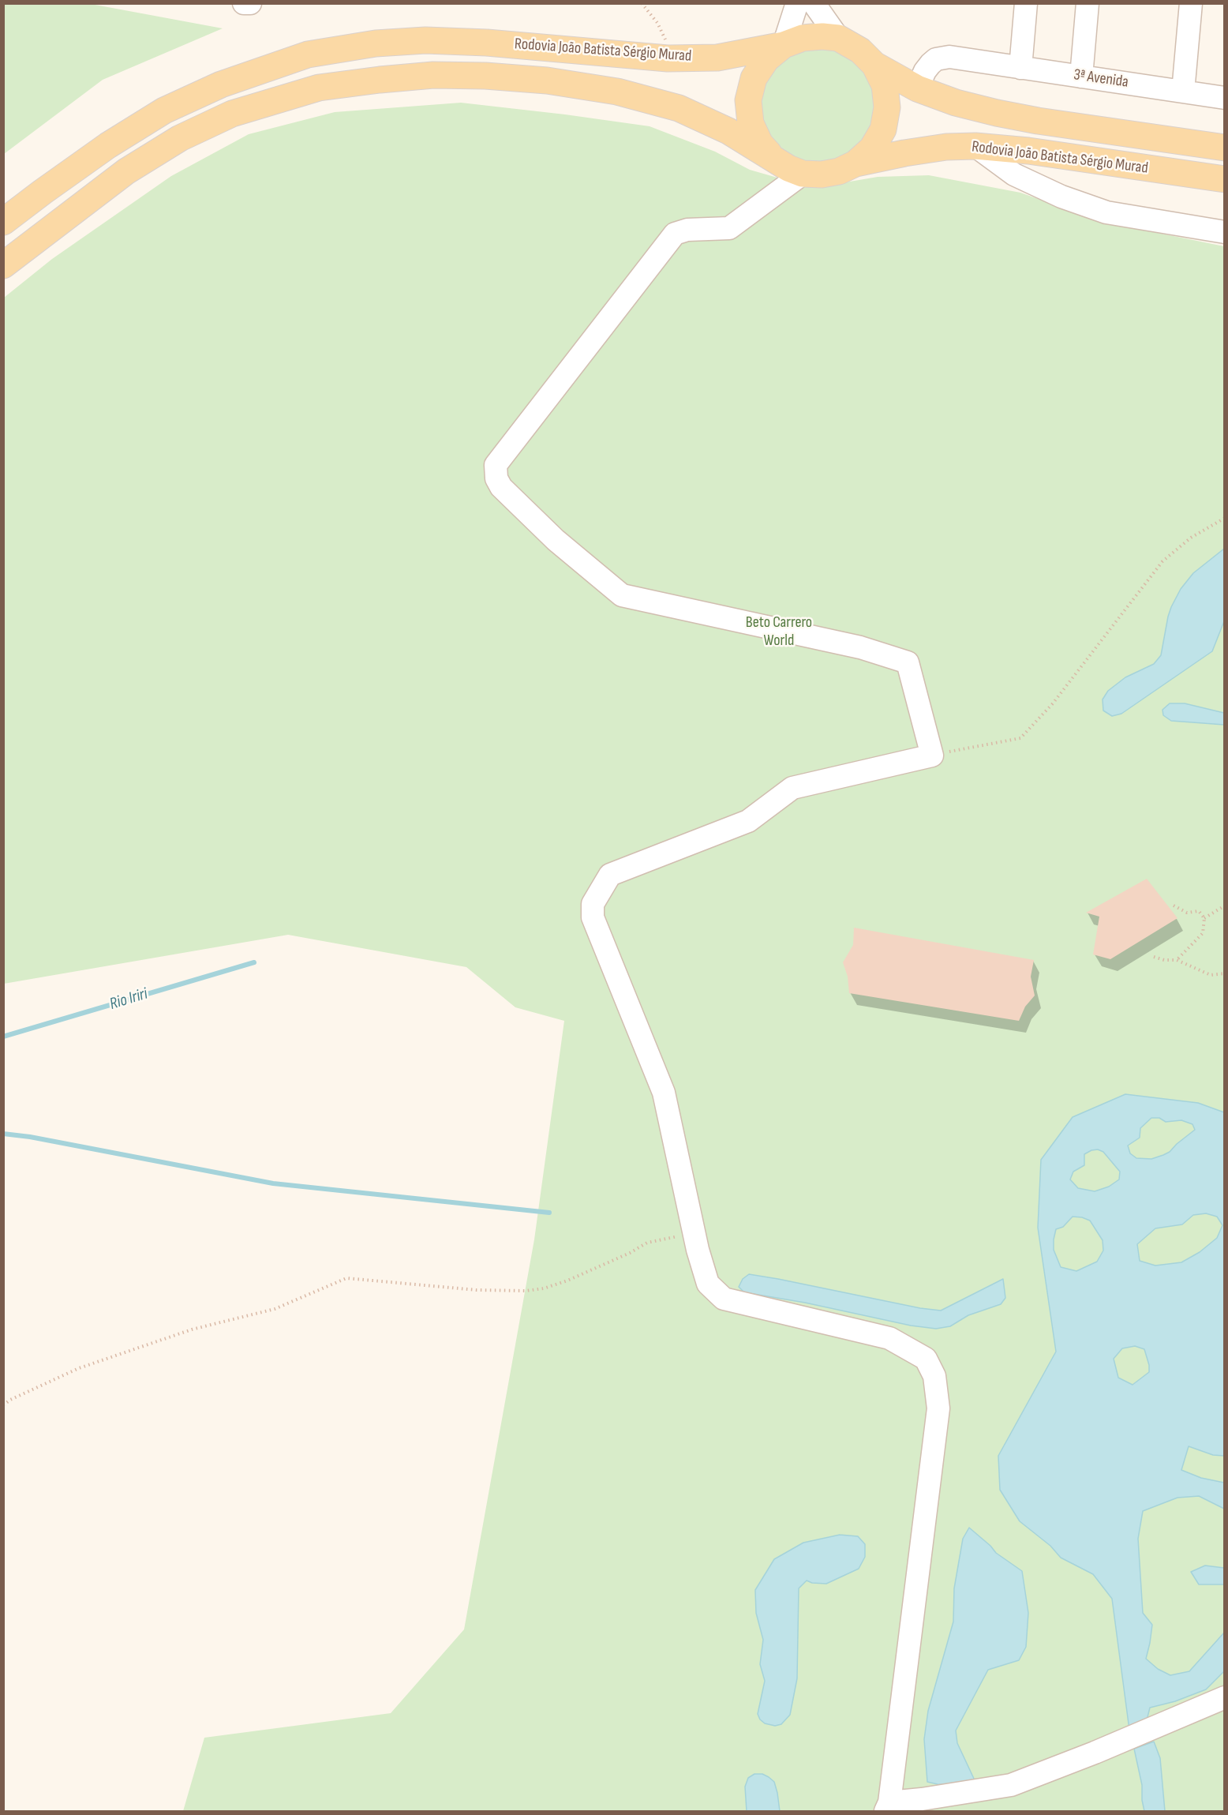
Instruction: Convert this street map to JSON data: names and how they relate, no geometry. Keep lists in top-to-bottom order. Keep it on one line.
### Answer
{"streets":{"main road":["Rodovia João Batista Sérgio Murad"],"street":["3ª Avenida"]},"crossings":[["Rodovia João Batista Sérgio Murad","3ª Avenida"]],"water":["Rio Iriri"],"parks":["Beto Carrero World"]}
